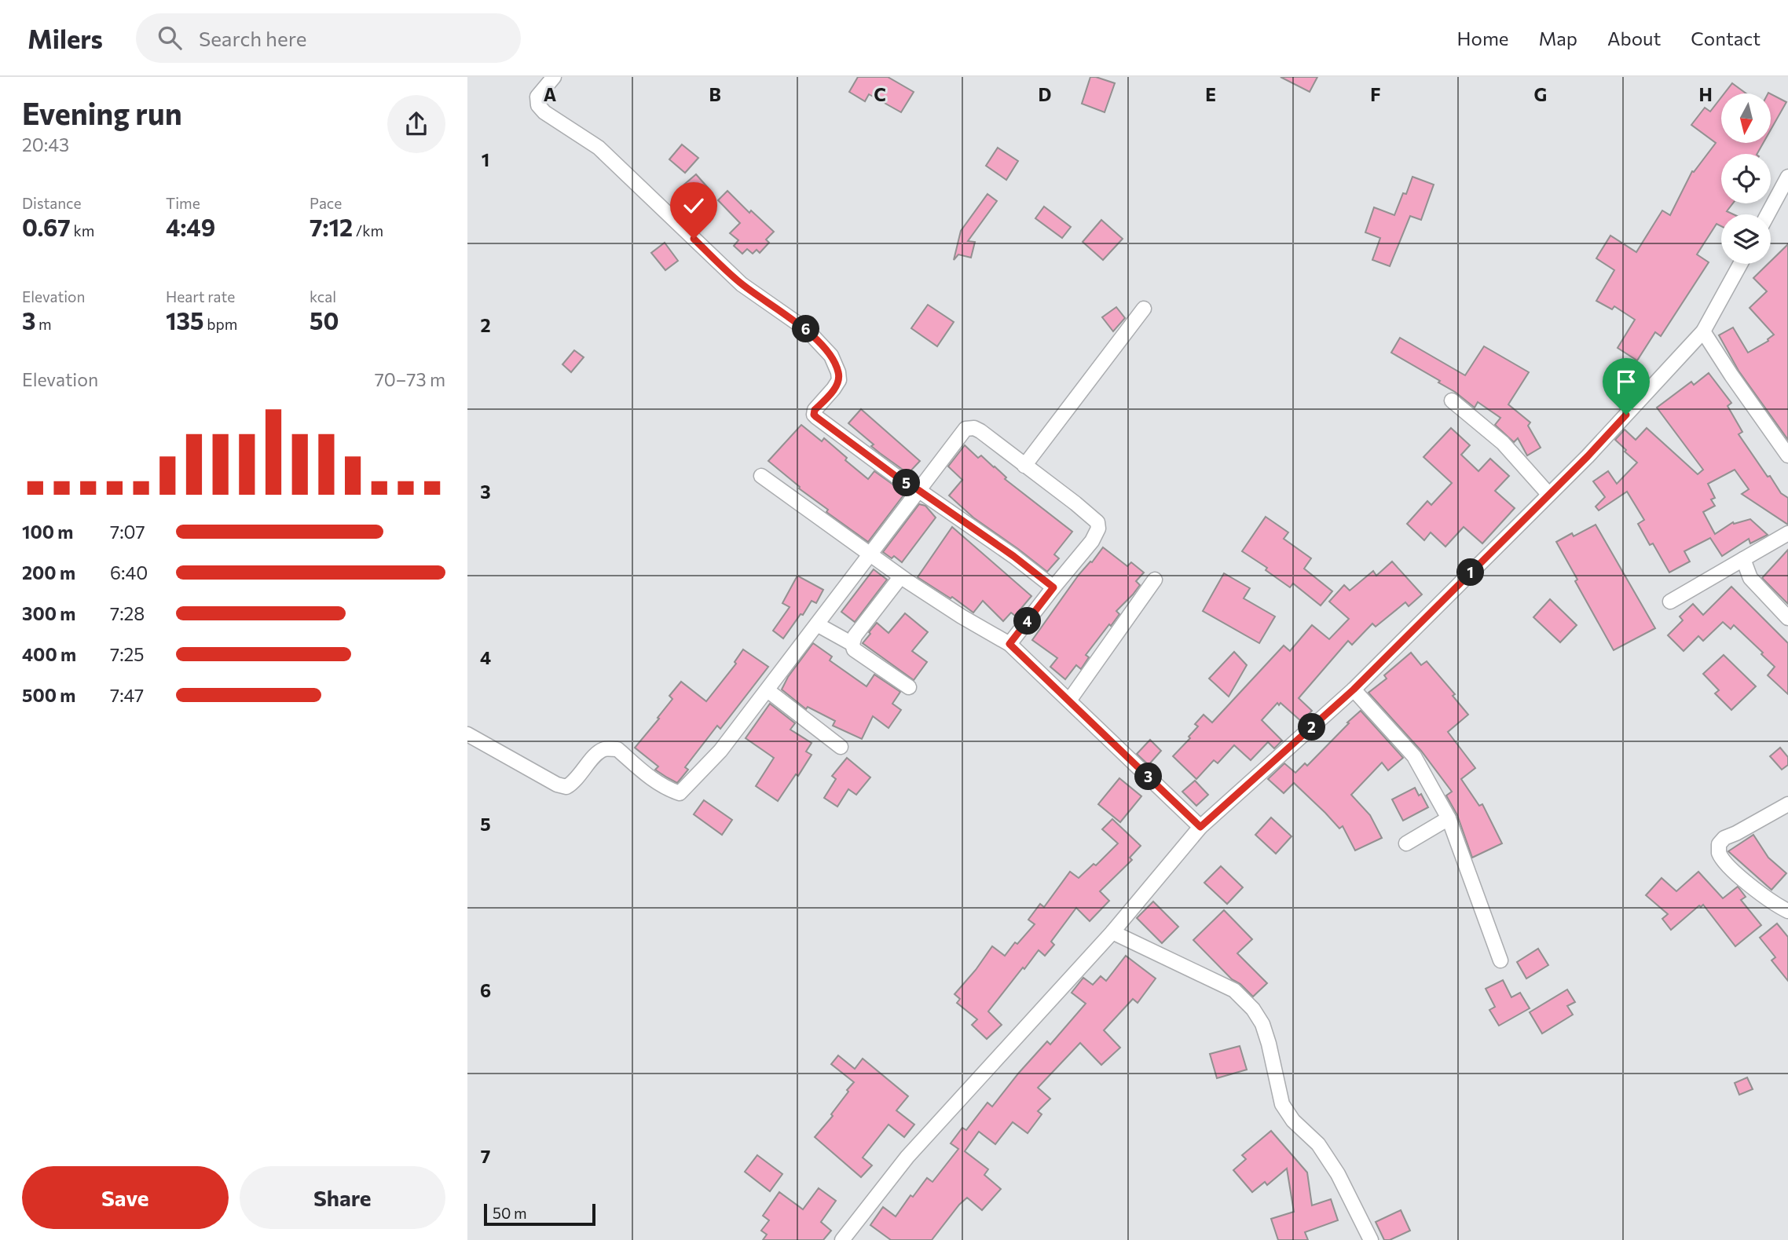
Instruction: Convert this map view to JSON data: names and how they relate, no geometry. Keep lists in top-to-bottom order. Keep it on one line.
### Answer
{"scale_bar":"50 m","north":"bottom","page":{"header":"Milers","search":"Search here","nav":["Home","Map","About","Contact"],"heading":["Evening run","20:43"],"stats":[["Distance","0.67 km"],["Time","4:49"],["Pace","7:12 /km"],["Elevation","3 m"],["Heart rate","135 bpm"],["kcal","50"]],"pins":["6","5","1","4","2","3"],"chart":["Elevation","70–73 m"],"list":[{"name":"100 m","note":"7:07"},{"name":"200 m","note":"6:40"},{"name":"300 m","note":"7:28"},{"name":"400 m","note":"7:25"},{"name":"500 m","note":"7:47"}],"buttons":["Save","Share"],"scale":"50 m"},"grid":{"columns":["A","B","C","D","E","F","G","H"],"rows":["1","2","3","4","5","6","7"]}}
